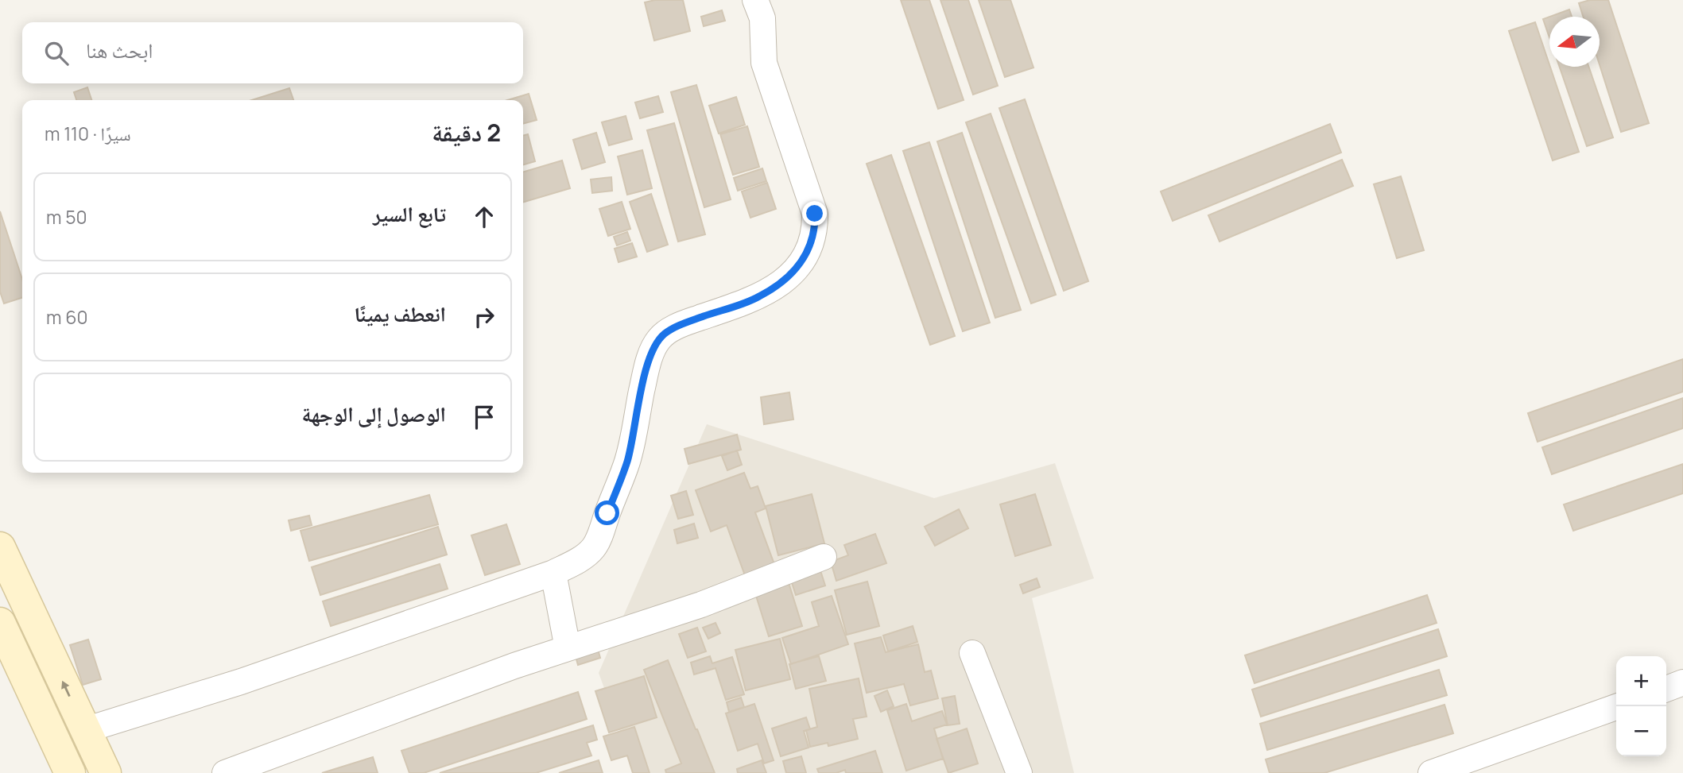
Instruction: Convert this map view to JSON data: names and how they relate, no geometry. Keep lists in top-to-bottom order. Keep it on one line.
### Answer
{"north":"left","page":{"search":"ابحث هنا","heading":["2 دقيقة","سيرًا · 110 m"],"list":[["تابع السير","50 m"],["انعطف يمينًا","60 m"],"الوصول إلى الوجهة"],"map_buttons":["+","−"]}}
